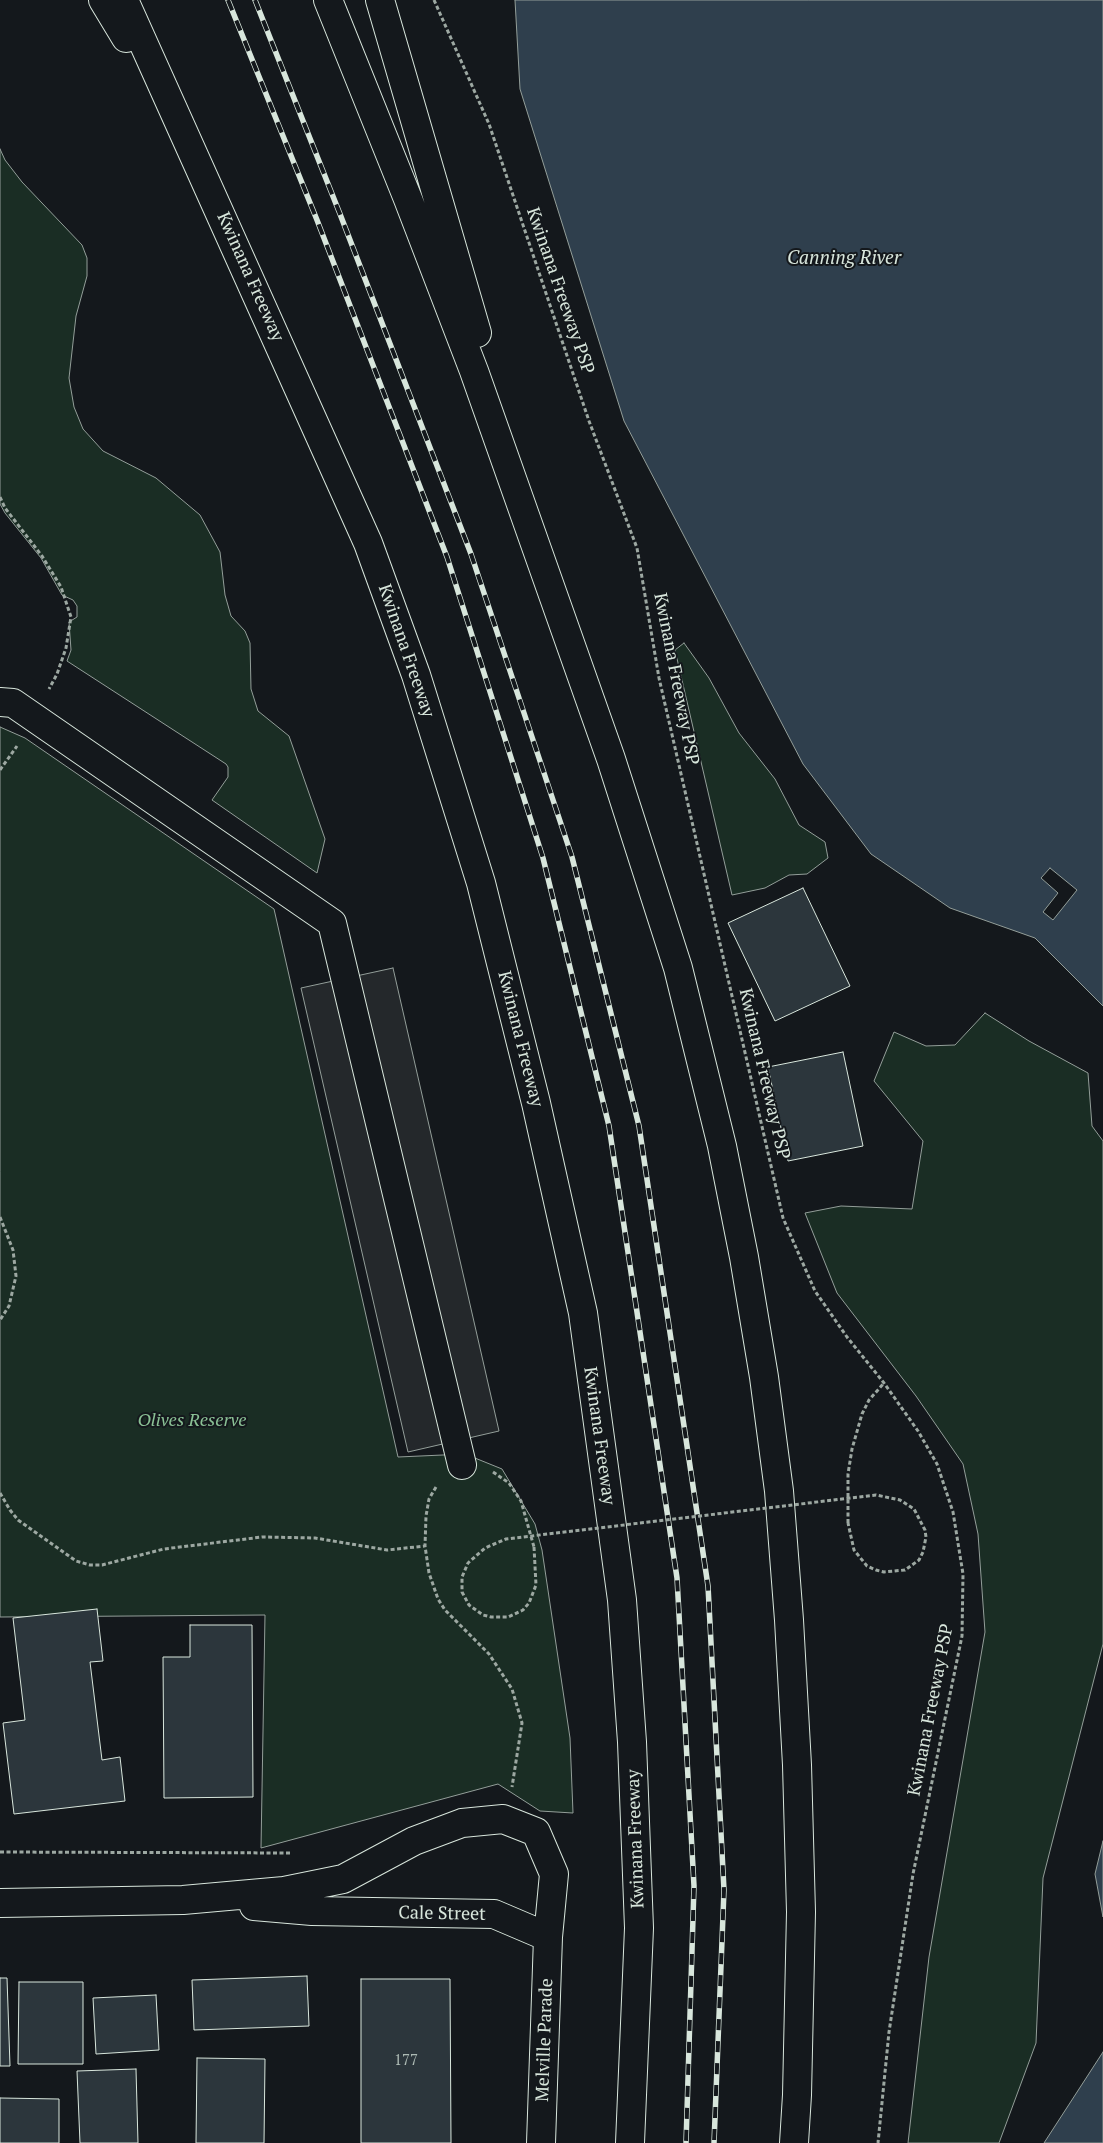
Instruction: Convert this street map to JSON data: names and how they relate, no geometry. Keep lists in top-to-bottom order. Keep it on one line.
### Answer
{"streets":{"main road":["Kwinana Freeway","Cale Street","Melville Parade"],"path":["Kwinana Freeway PSP"]},"crossings":[["Cale Street","Melville Parade"]],"water":["Canning River"],"parks":["Olives Reserve"],"house_numbers":["177"]}
